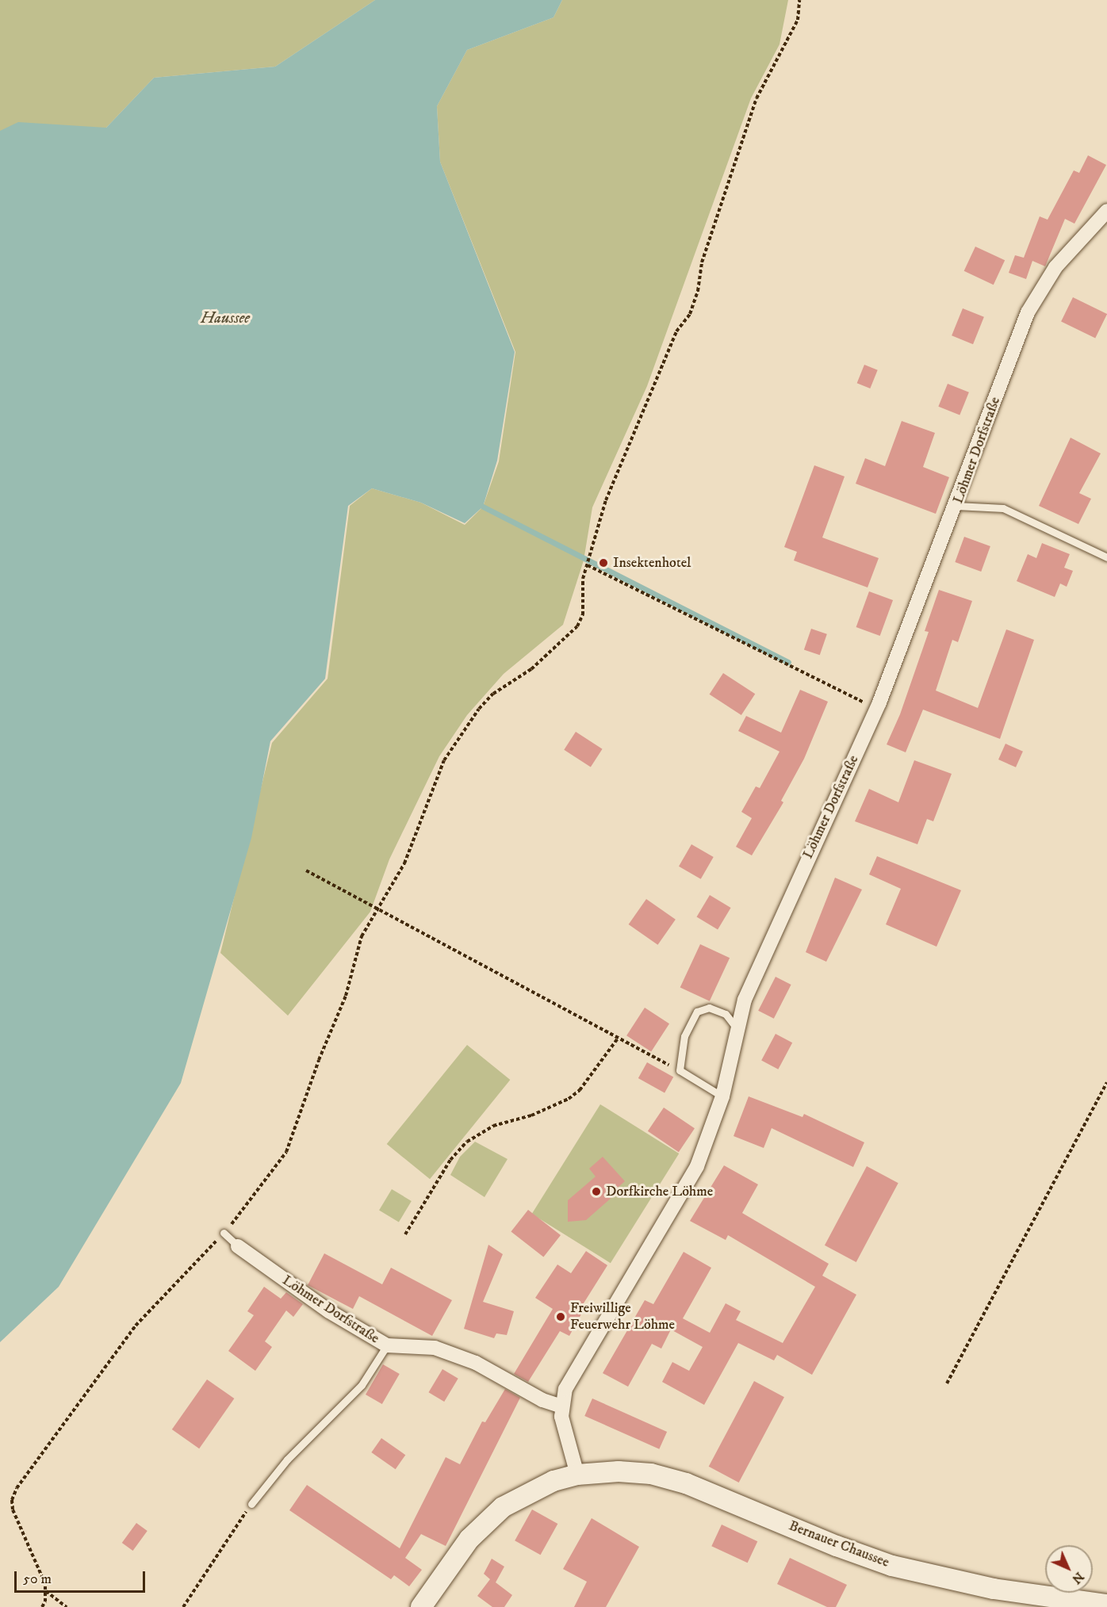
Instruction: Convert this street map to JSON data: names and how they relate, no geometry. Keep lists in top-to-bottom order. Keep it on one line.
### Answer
{"streets":{"main road":["Bernauer Chaussee"],"street":["Löhmer Dorfstraße"]},"crossings":[["Löhmer Dorfstraße","Bernauer Chaussee"]],"water":["Haussee"],"places":["Insektenhotel","Dorfkirche Löhme","Freiwillige Feuerwehr Löhme"],"scale_bar":"50 m","north":"bottom right"}
